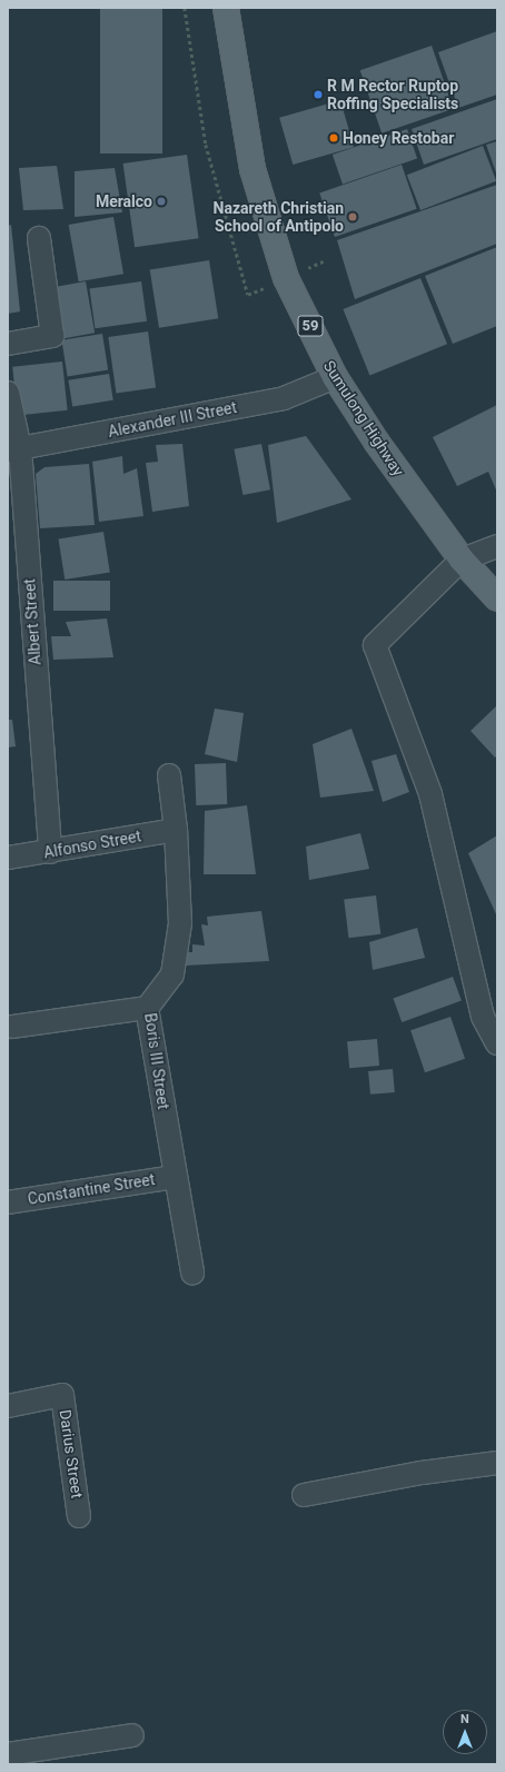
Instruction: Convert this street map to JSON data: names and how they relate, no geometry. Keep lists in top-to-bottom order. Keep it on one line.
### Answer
{"streets":{"main road":["59","Sumulong Highway"],"street":["Alexander III Street","Albert Street","Alfonso Street","Boris III Street","Constantine Street","Darius Street"]},"crossings":[["Sumulong Highway","Alexander III Street"],["Alexander III Street","Albert Street"],["Albert Street","Alfonso Street"],["Alfonso Street","Boris III Street"],["Boris III Street","Constantine Street"]],"places":["R M Rector Ruptop Roffing Specialists","Honey Restobar","Meralco","Nazareth Christian School of Antipolo"],"north":"top"}
